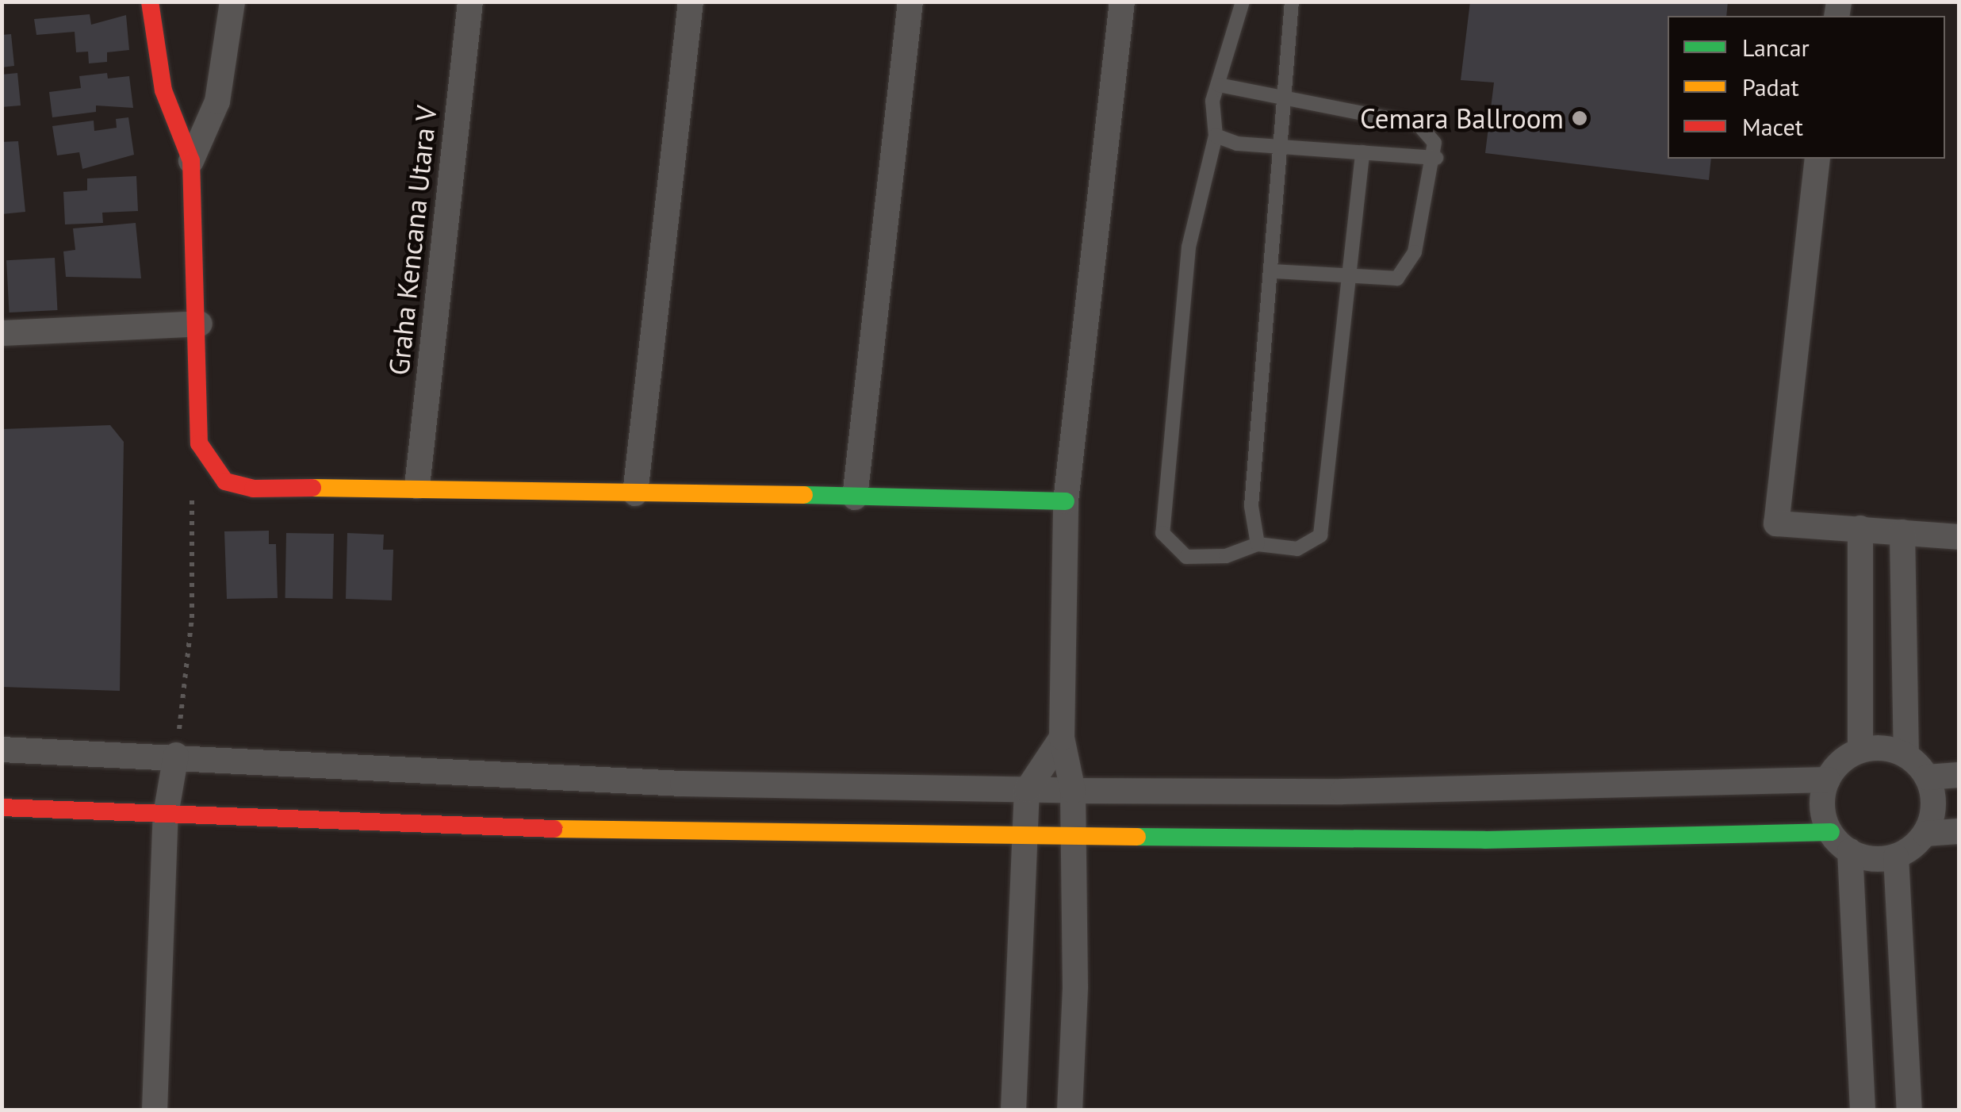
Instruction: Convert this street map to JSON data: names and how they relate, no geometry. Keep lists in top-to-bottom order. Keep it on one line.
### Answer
{"streets":{"street":["Graha Kencana Utara V"]},"places":["Cemara Ballroom"],"legend":["Lancar","Padat","Macet"]}
